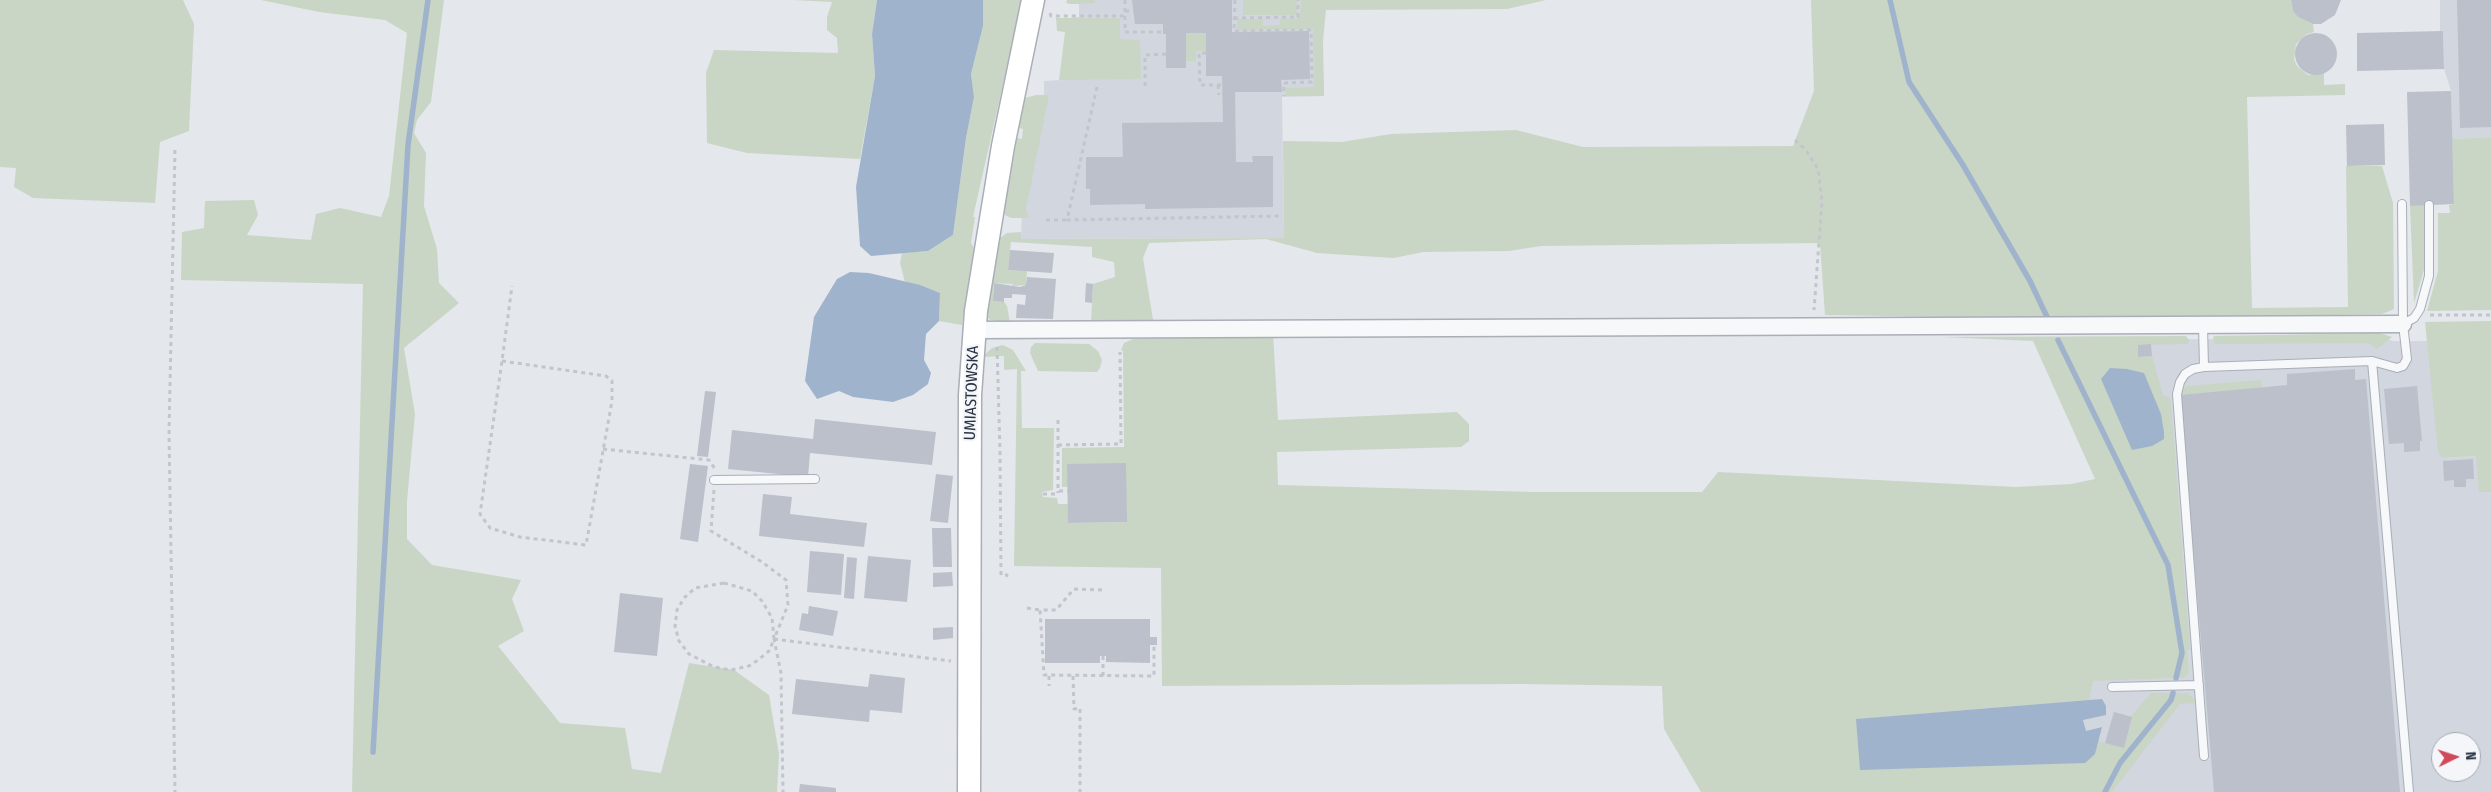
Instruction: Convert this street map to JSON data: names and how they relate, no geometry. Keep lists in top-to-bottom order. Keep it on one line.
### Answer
{"streets":{"main road":["UMIASTOWSKA"]},"north":"right"}
